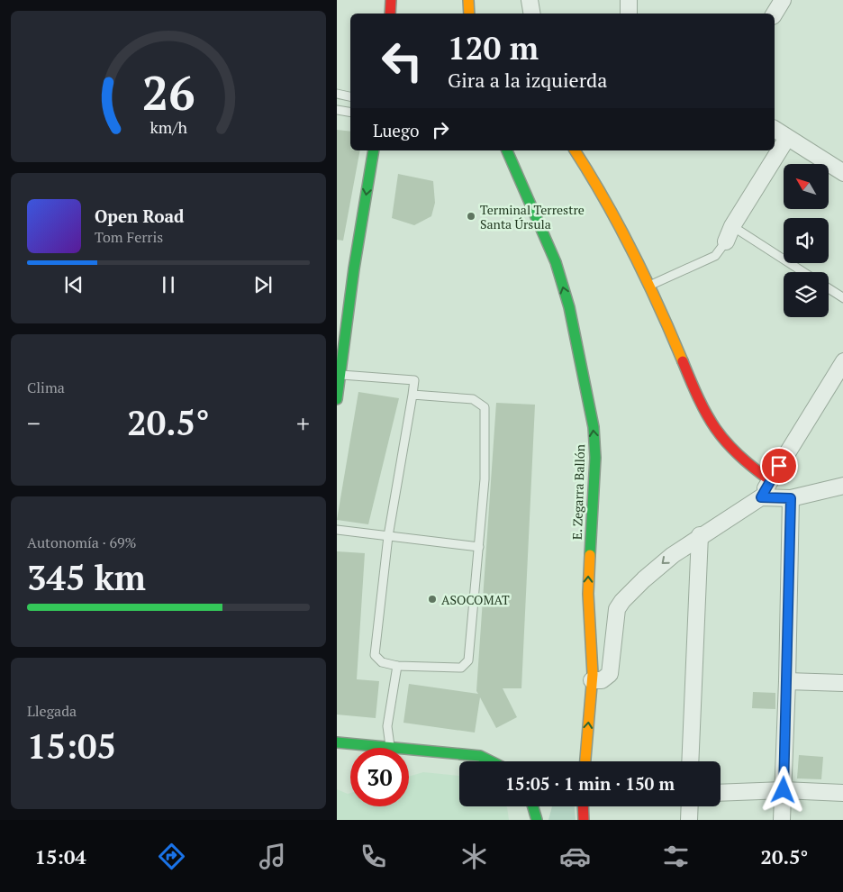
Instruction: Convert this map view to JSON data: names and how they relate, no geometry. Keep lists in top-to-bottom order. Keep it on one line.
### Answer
{"streets":{"street":["E. Zegarra Ballón"]},"one_way":["E. Zegarra Ballón"],"places":["Terminal Terrestre Santa Úrsula","ASOCOMAT"],"north":"top left","page":{"turn":["120 m","Gira a la izquierda"],"then":"Luego","song":["Open Road","Tom Ferris"],"tile":["Clima",["Autonomía · 69%","345 km"],["Llegada","15:05"]],"heat":["−","20.5°","+"],"limit":"30","trip":"15:05 · 1 min · 150 m","tabs":["15:04","20.5°"],"gauge":["26","km/h"]}}
